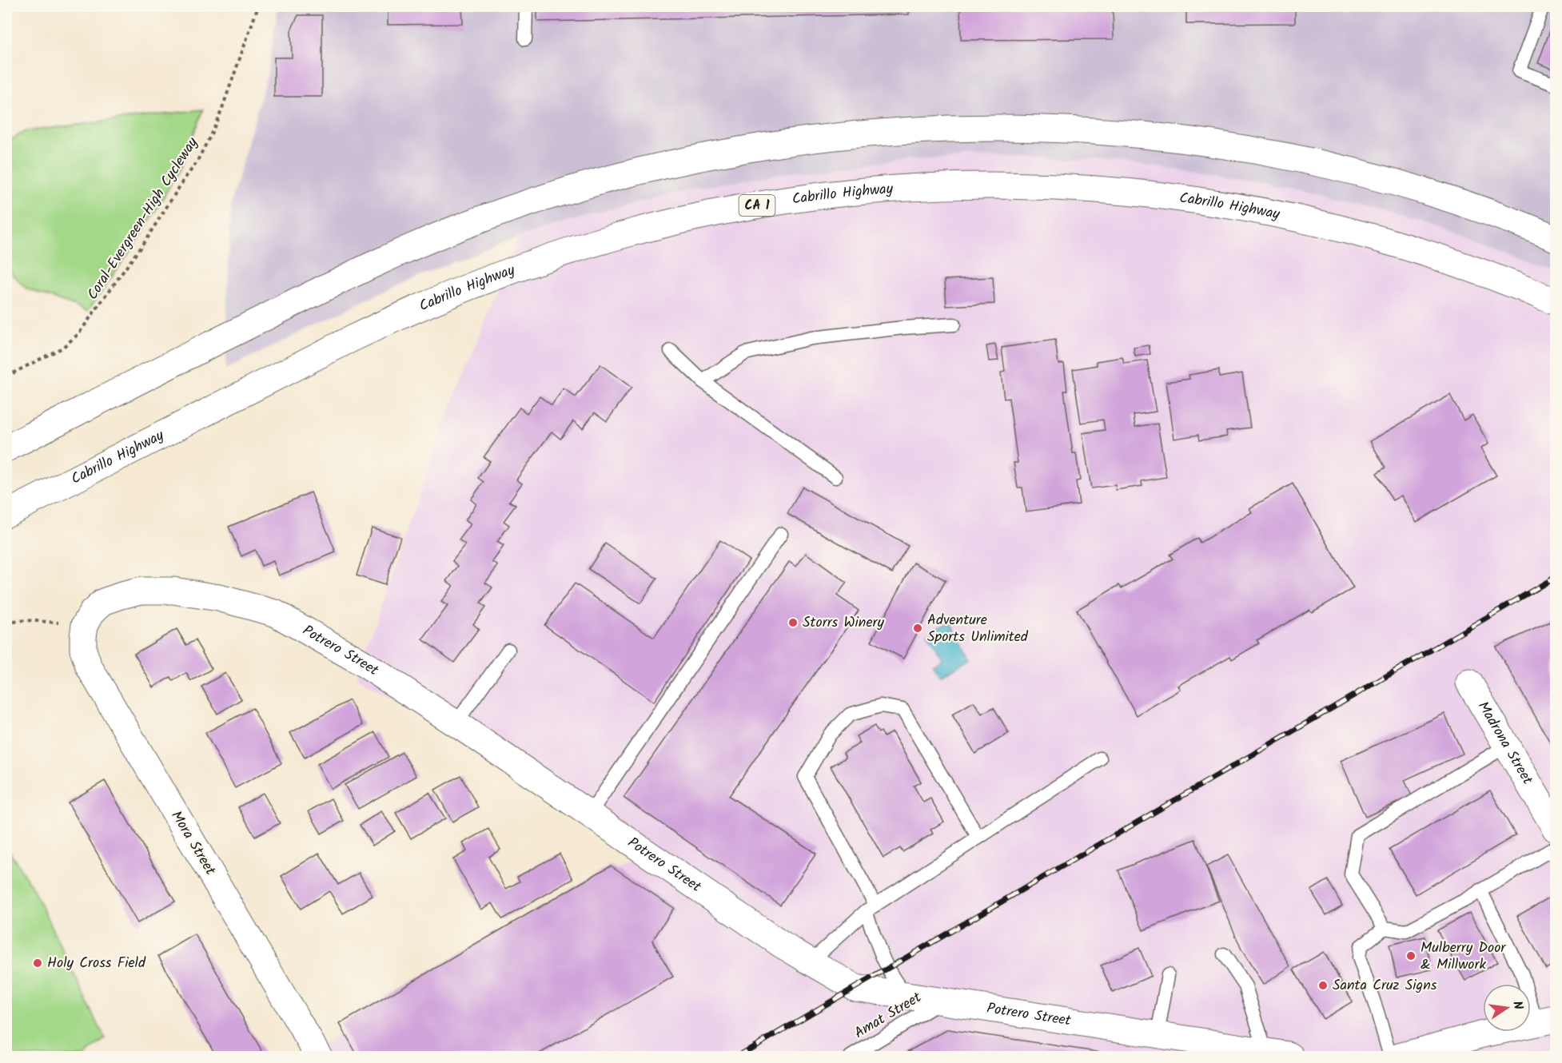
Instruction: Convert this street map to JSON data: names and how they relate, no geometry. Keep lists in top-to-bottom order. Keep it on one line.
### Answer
{"streets":{"main road":["Cabrillo Highway","CA 1","Potrero Street","Madrona Street","Mora Street"],"lane":["Amat Street"],"path":["Coral-Evergreen-High Cycleway"]},"crossings":[["Potrero Street","Mora Street"],["Potrero Street","Amat Street"]],"places":["Storrs Winery","Adventure Sports Unlimited","Mulberry Door & Millwork","Holy Cross Field","Santa Cruz Signs"],"north":"right"}
